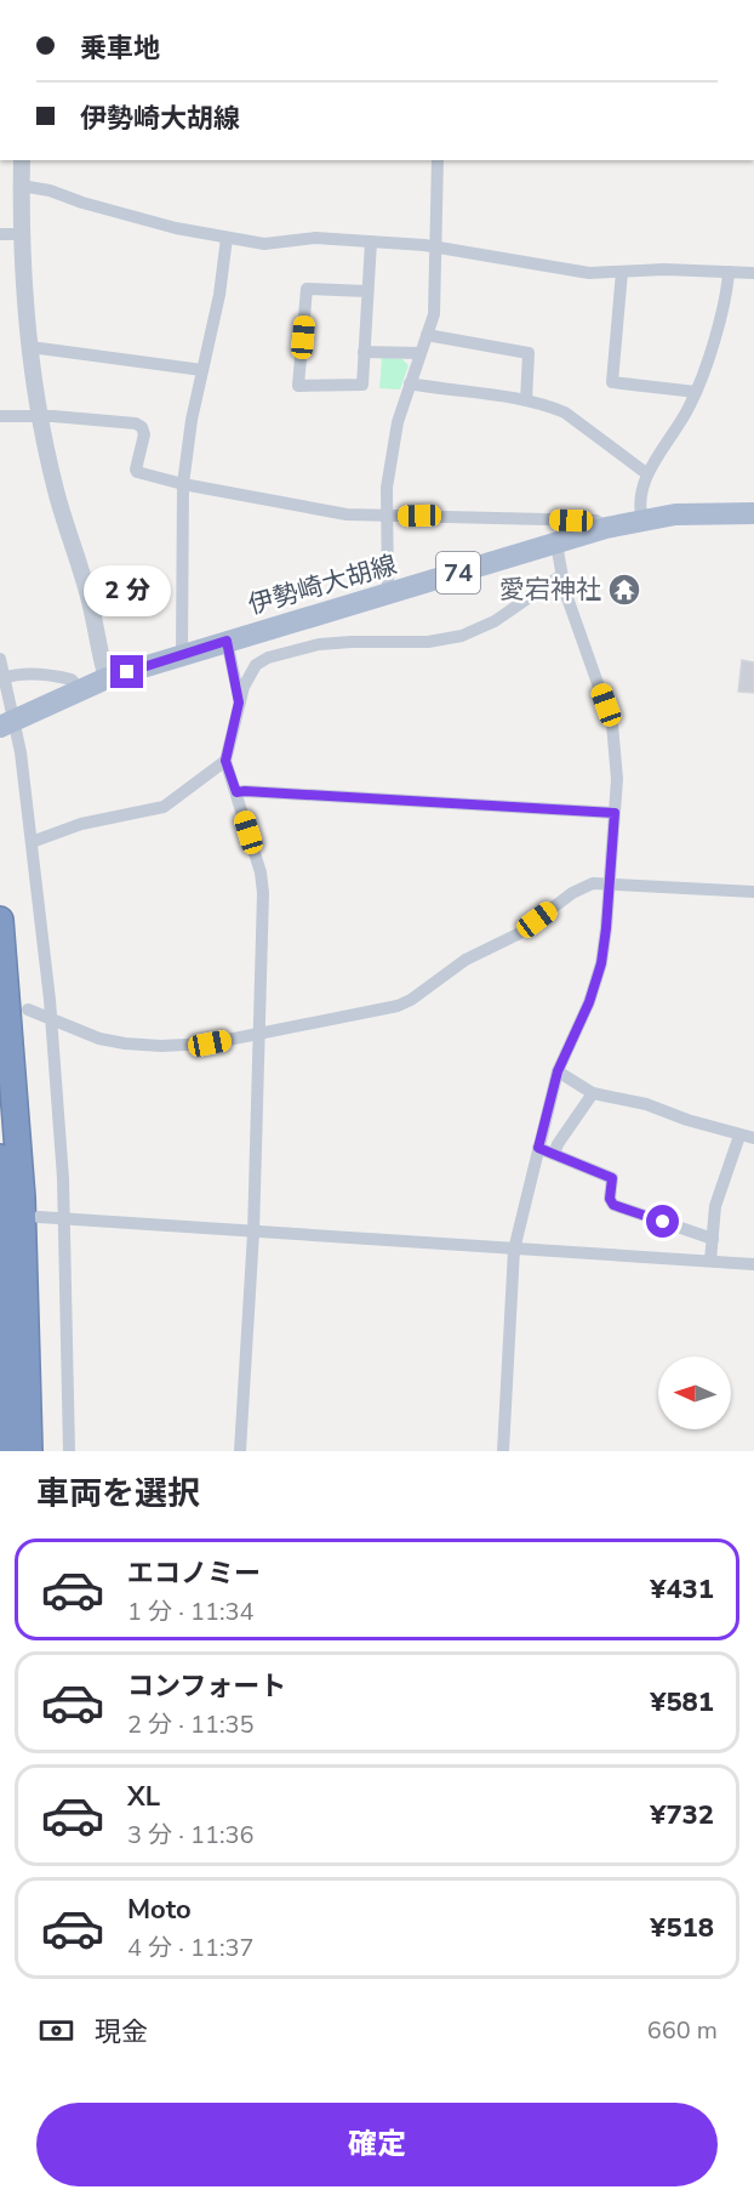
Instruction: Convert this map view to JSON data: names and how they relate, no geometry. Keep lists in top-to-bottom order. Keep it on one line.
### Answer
{"streets":{"main road":["74","伊勢崎大胡線"]},"places":{"temple":["愛宕神社"]},"north":"left","page":{"banner":["乗車地","伊勢崎大胡線"],"bubble":"2 分","heading":"車両を選択","list":[{"name":"エコノミー","note":"1 分 · 11:34","value":"¥431"},{"name":"コンフォート","note":"2 分 · 11:35","value":"¥581"},{"name":"XL","note":"3 分 · 11:36","value":"¥732"},{"name":"Moto","note":"4 分 · 11:37","value":"¥518"}],"pay":["現金","660 m"],"buttons":"確定"}}
